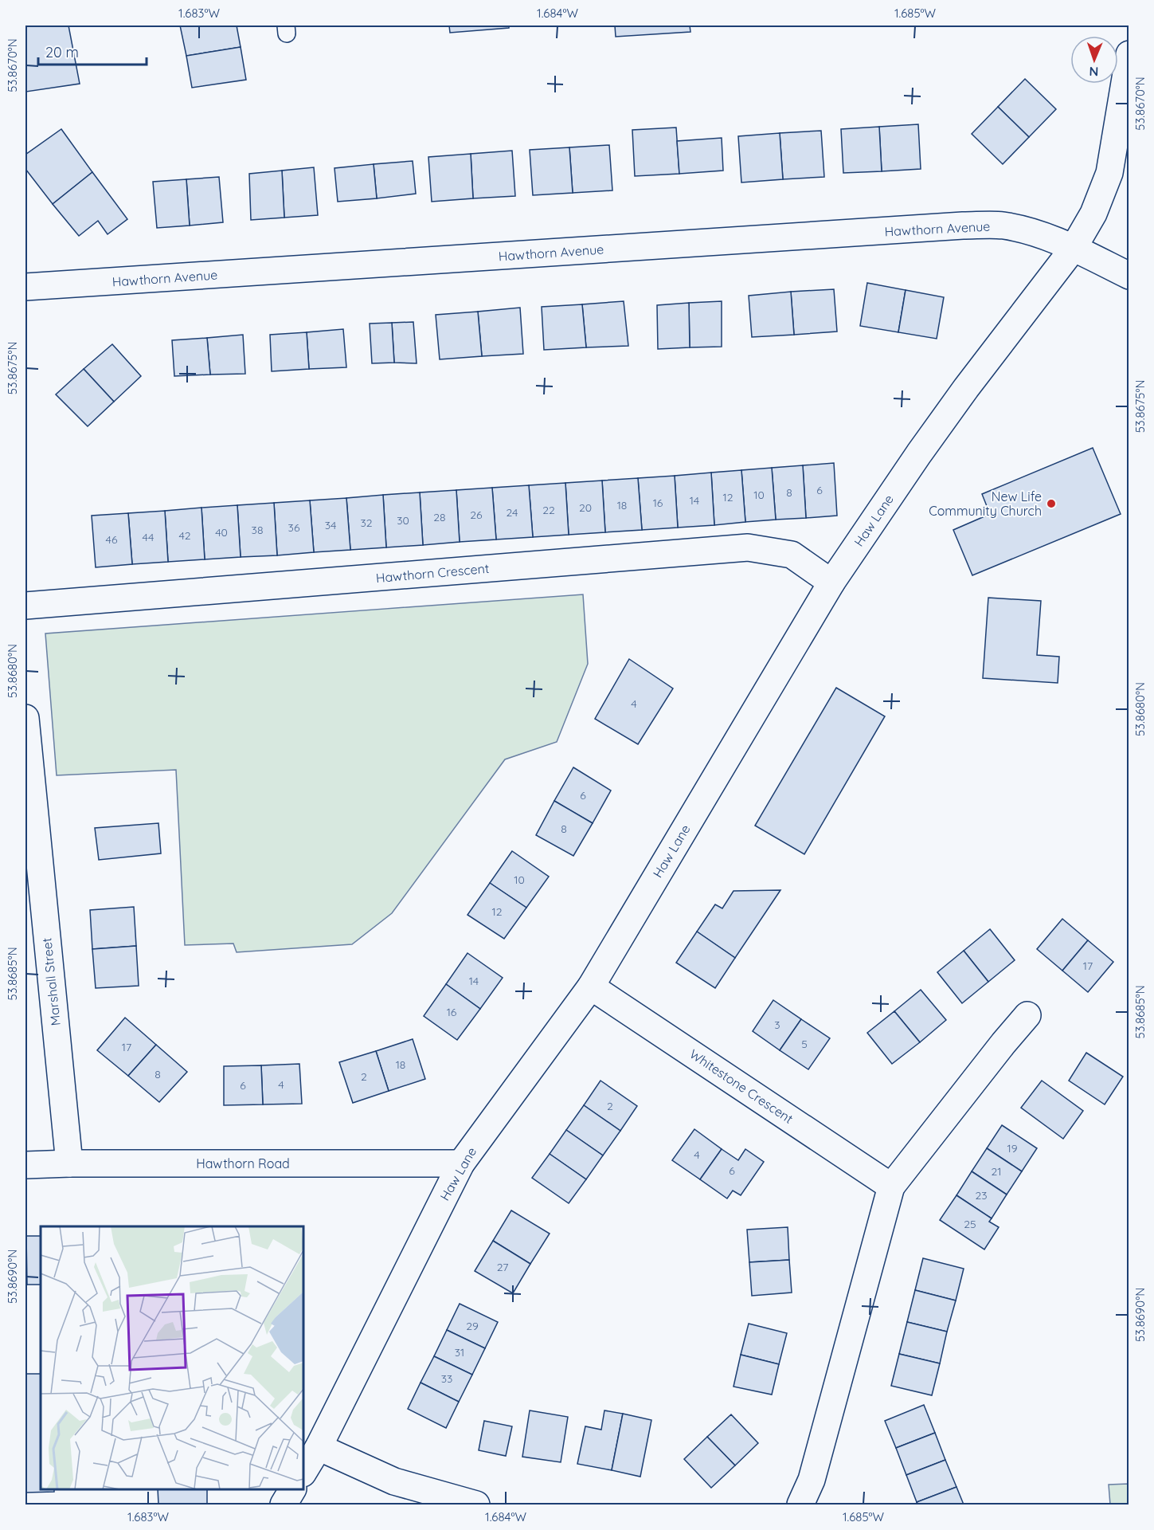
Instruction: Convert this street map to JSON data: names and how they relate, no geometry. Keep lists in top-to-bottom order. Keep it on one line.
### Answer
{"streets":{"street":["Hawthorn Avenue","Haw Lane","Hawthorn Crescent","Marshall Street","Whitestone Crescent","Hawthorn Road"]},"crossings":[["Hawthorn Avenue","Haw Lane"],["Haw Lane","Hawthorn Crescent"],["Haw Lane","Whitestone Crescent"],["Haw Lane","Hawthorn Road"],["Marshall Street","Hawthorn Road"]],"places":["New Life Community Church"],"house_numbers":["6","8","10","12","14","16","18","20","22","24","26","28","30","32","34","36","38","40","42","44","46","4","6","8","10","12","17","14","16","3","5","17","18","8","2","4","6","2","19","4","6","21","23","25","27","29","31","33"],"scale_bar":"20 m","north":"bottom","coordinates":["1.683°W","1.684°W","1.685°W","53.8670°N","53.8675°N","53.8680°N","53.8685°N","53.8690°N"]}
